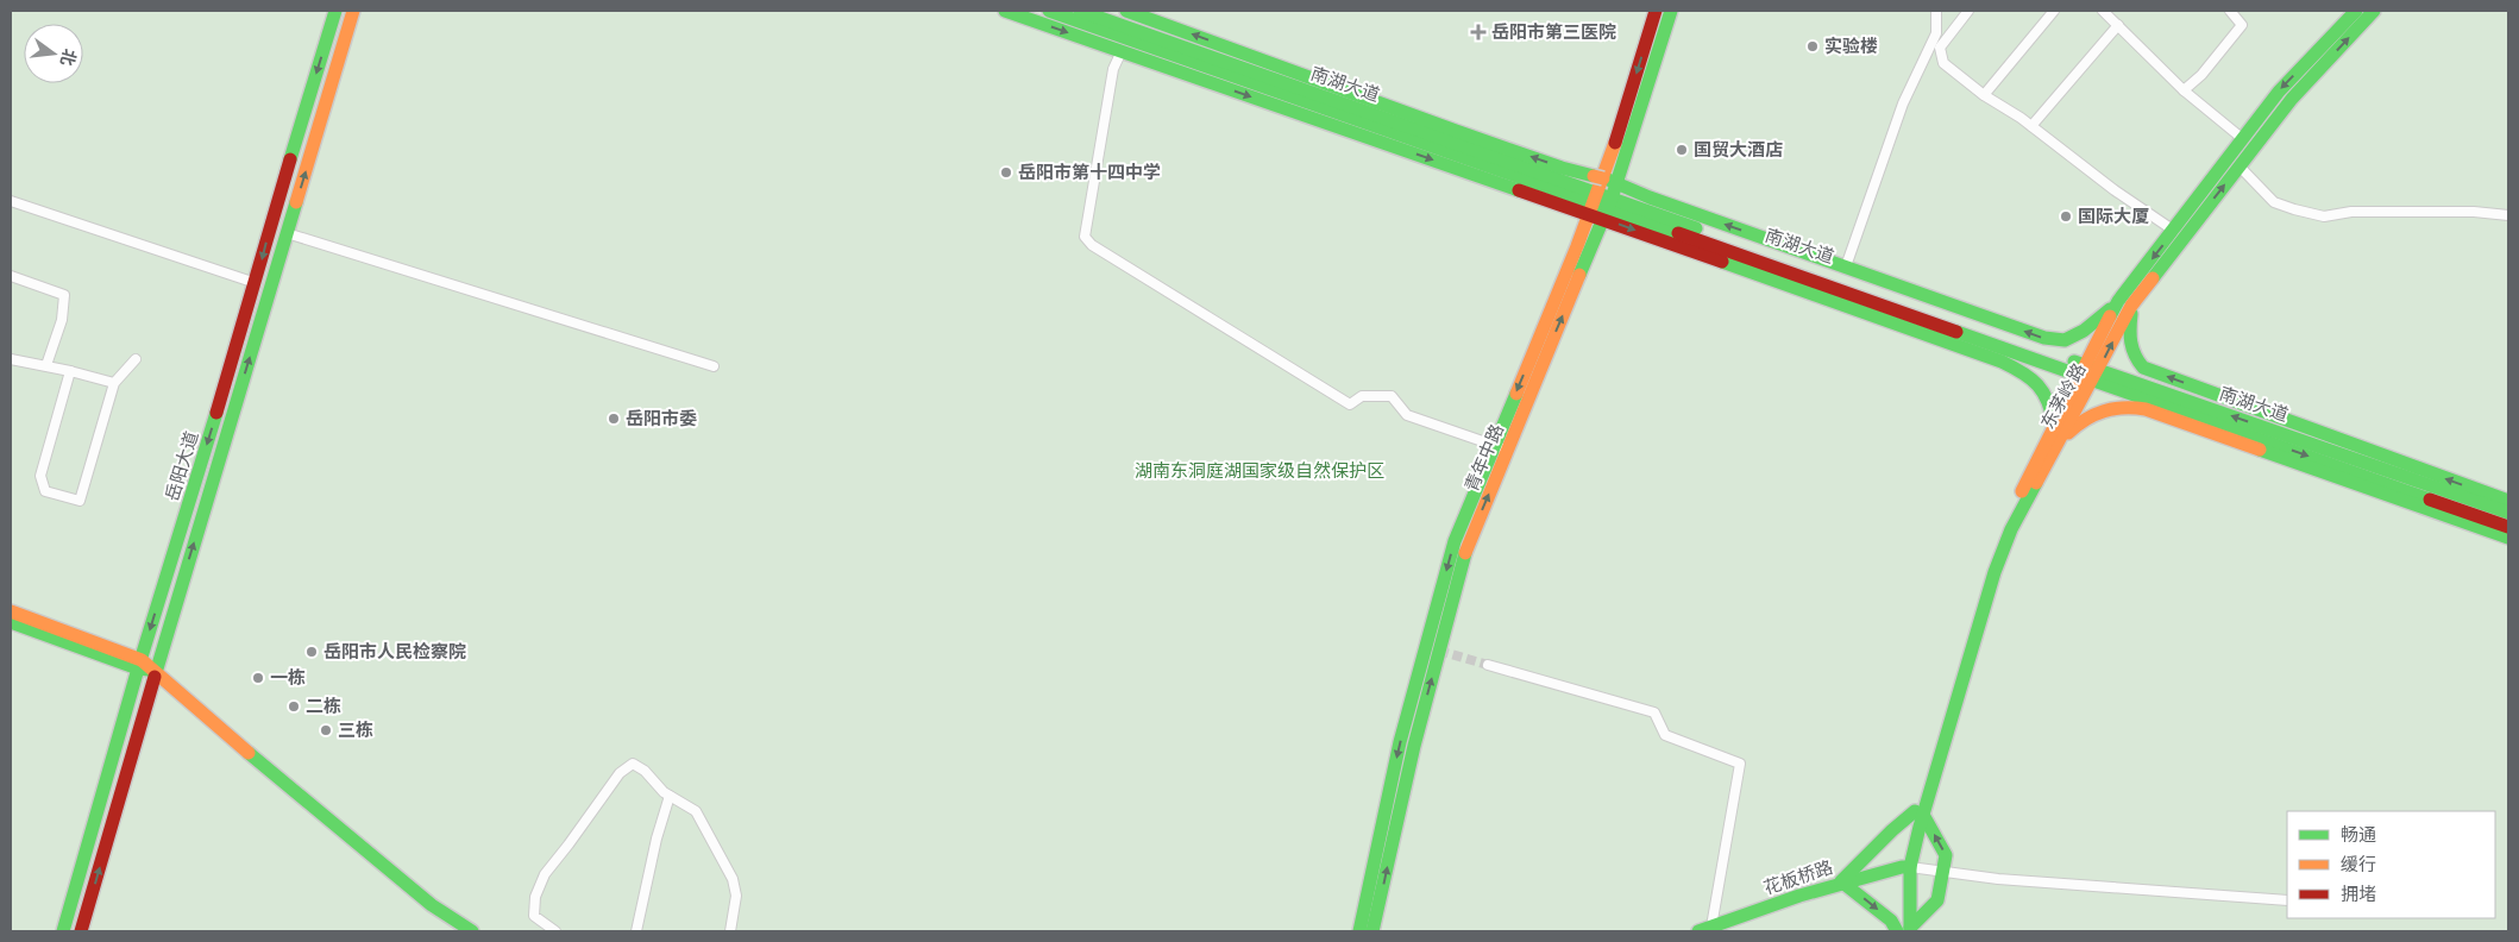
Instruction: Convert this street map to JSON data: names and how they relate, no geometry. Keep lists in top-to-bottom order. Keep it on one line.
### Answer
{"streets":{"main road":["南湖大道","东茅岭路","青年中路","岳阳大道","花板桥路"]},"crossings":[["南湖大道","东茅岭路"],["南湖大道","青年中路"],["东茅岭路","花板桥路"]],"parks":["湖南东洞庭湖国家级自然保护区"],"places":{"health":["岳阳市第三医院"],"other":["实验楼","国贸大酒店","岳阳市第十四中学","国际大厦","岳阳市委","岳阳市人民检察院","一栋","二栋","三栋"]},"legend":["畅通","缓行","拥堵"],"north":"right"}
